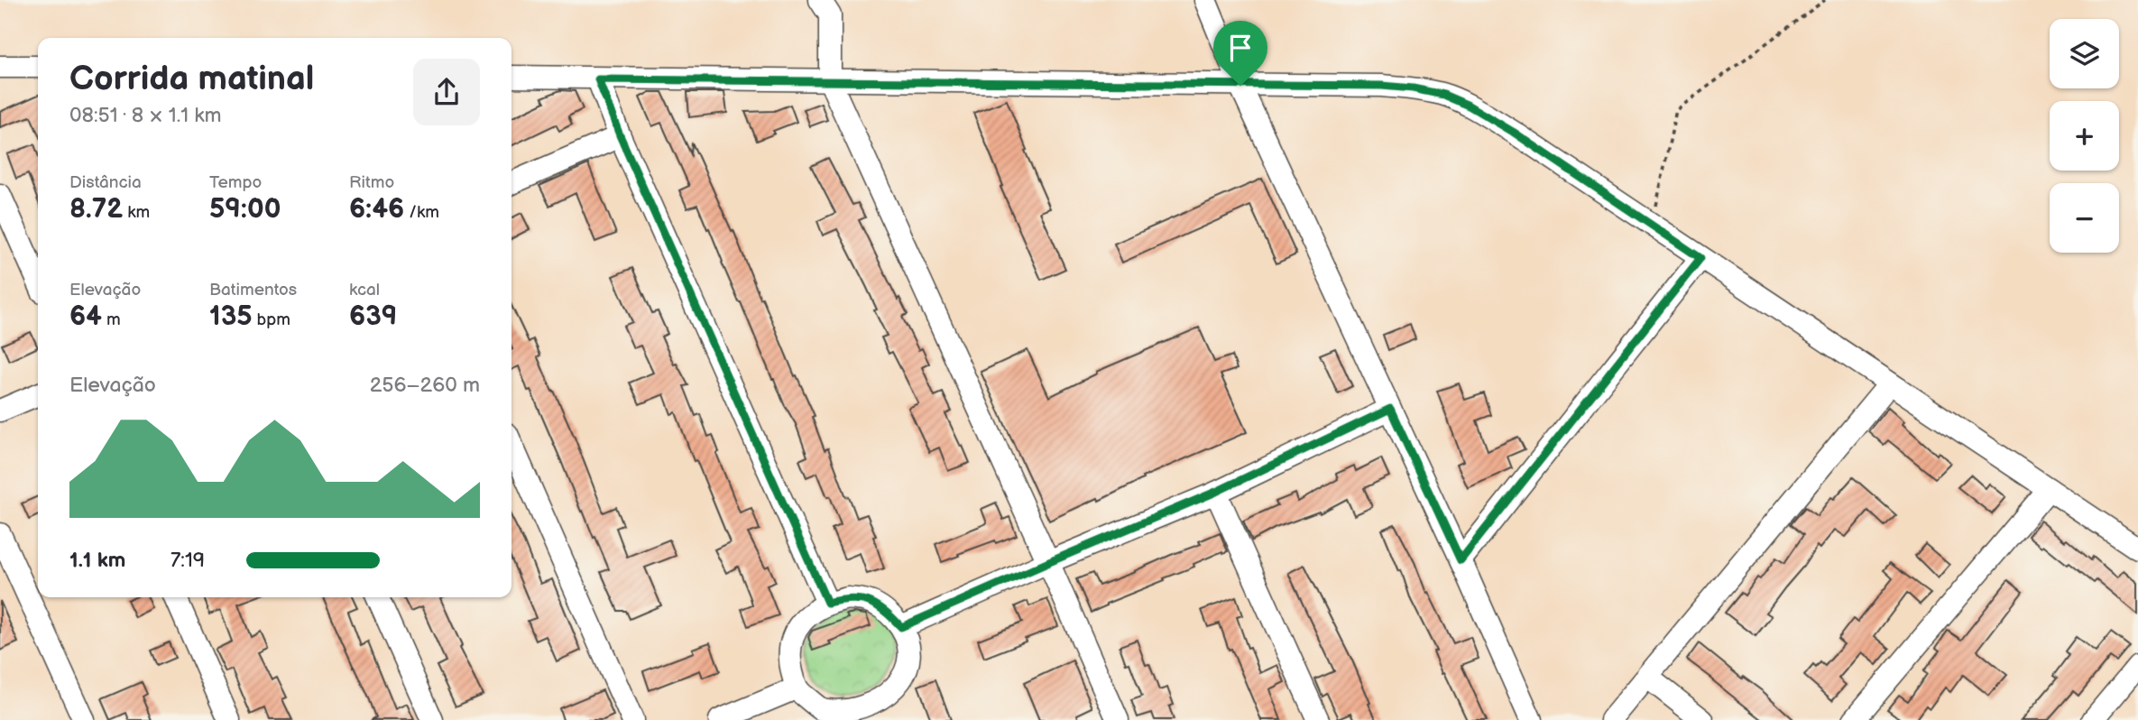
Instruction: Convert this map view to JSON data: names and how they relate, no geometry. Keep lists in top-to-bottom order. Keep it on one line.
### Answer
{"page":{"map_buttons":["+","−"],"heading":["Corrida matinal","08:51 · 8 × 1.1 km"],"stats":[["Distância","8.72 km"],["Tempo","59:00"],["Ritmo","6:46 /km"],["Elevação","64 m"],["Batimentos","135 bpm"],["kcal","639"]],"chart":["Elevação","256–260 m"],"list":[{"name":"1.1 km","note":"7:19"}]}}
